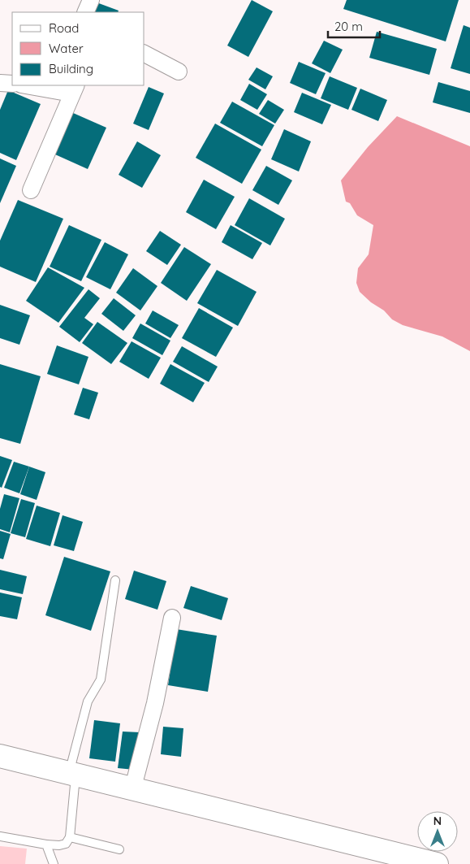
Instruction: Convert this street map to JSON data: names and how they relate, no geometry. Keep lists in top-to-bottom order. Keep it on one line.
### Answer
{"legend":["Road","Water","Building"],"scale_bar":"20 m","north":"top"}
